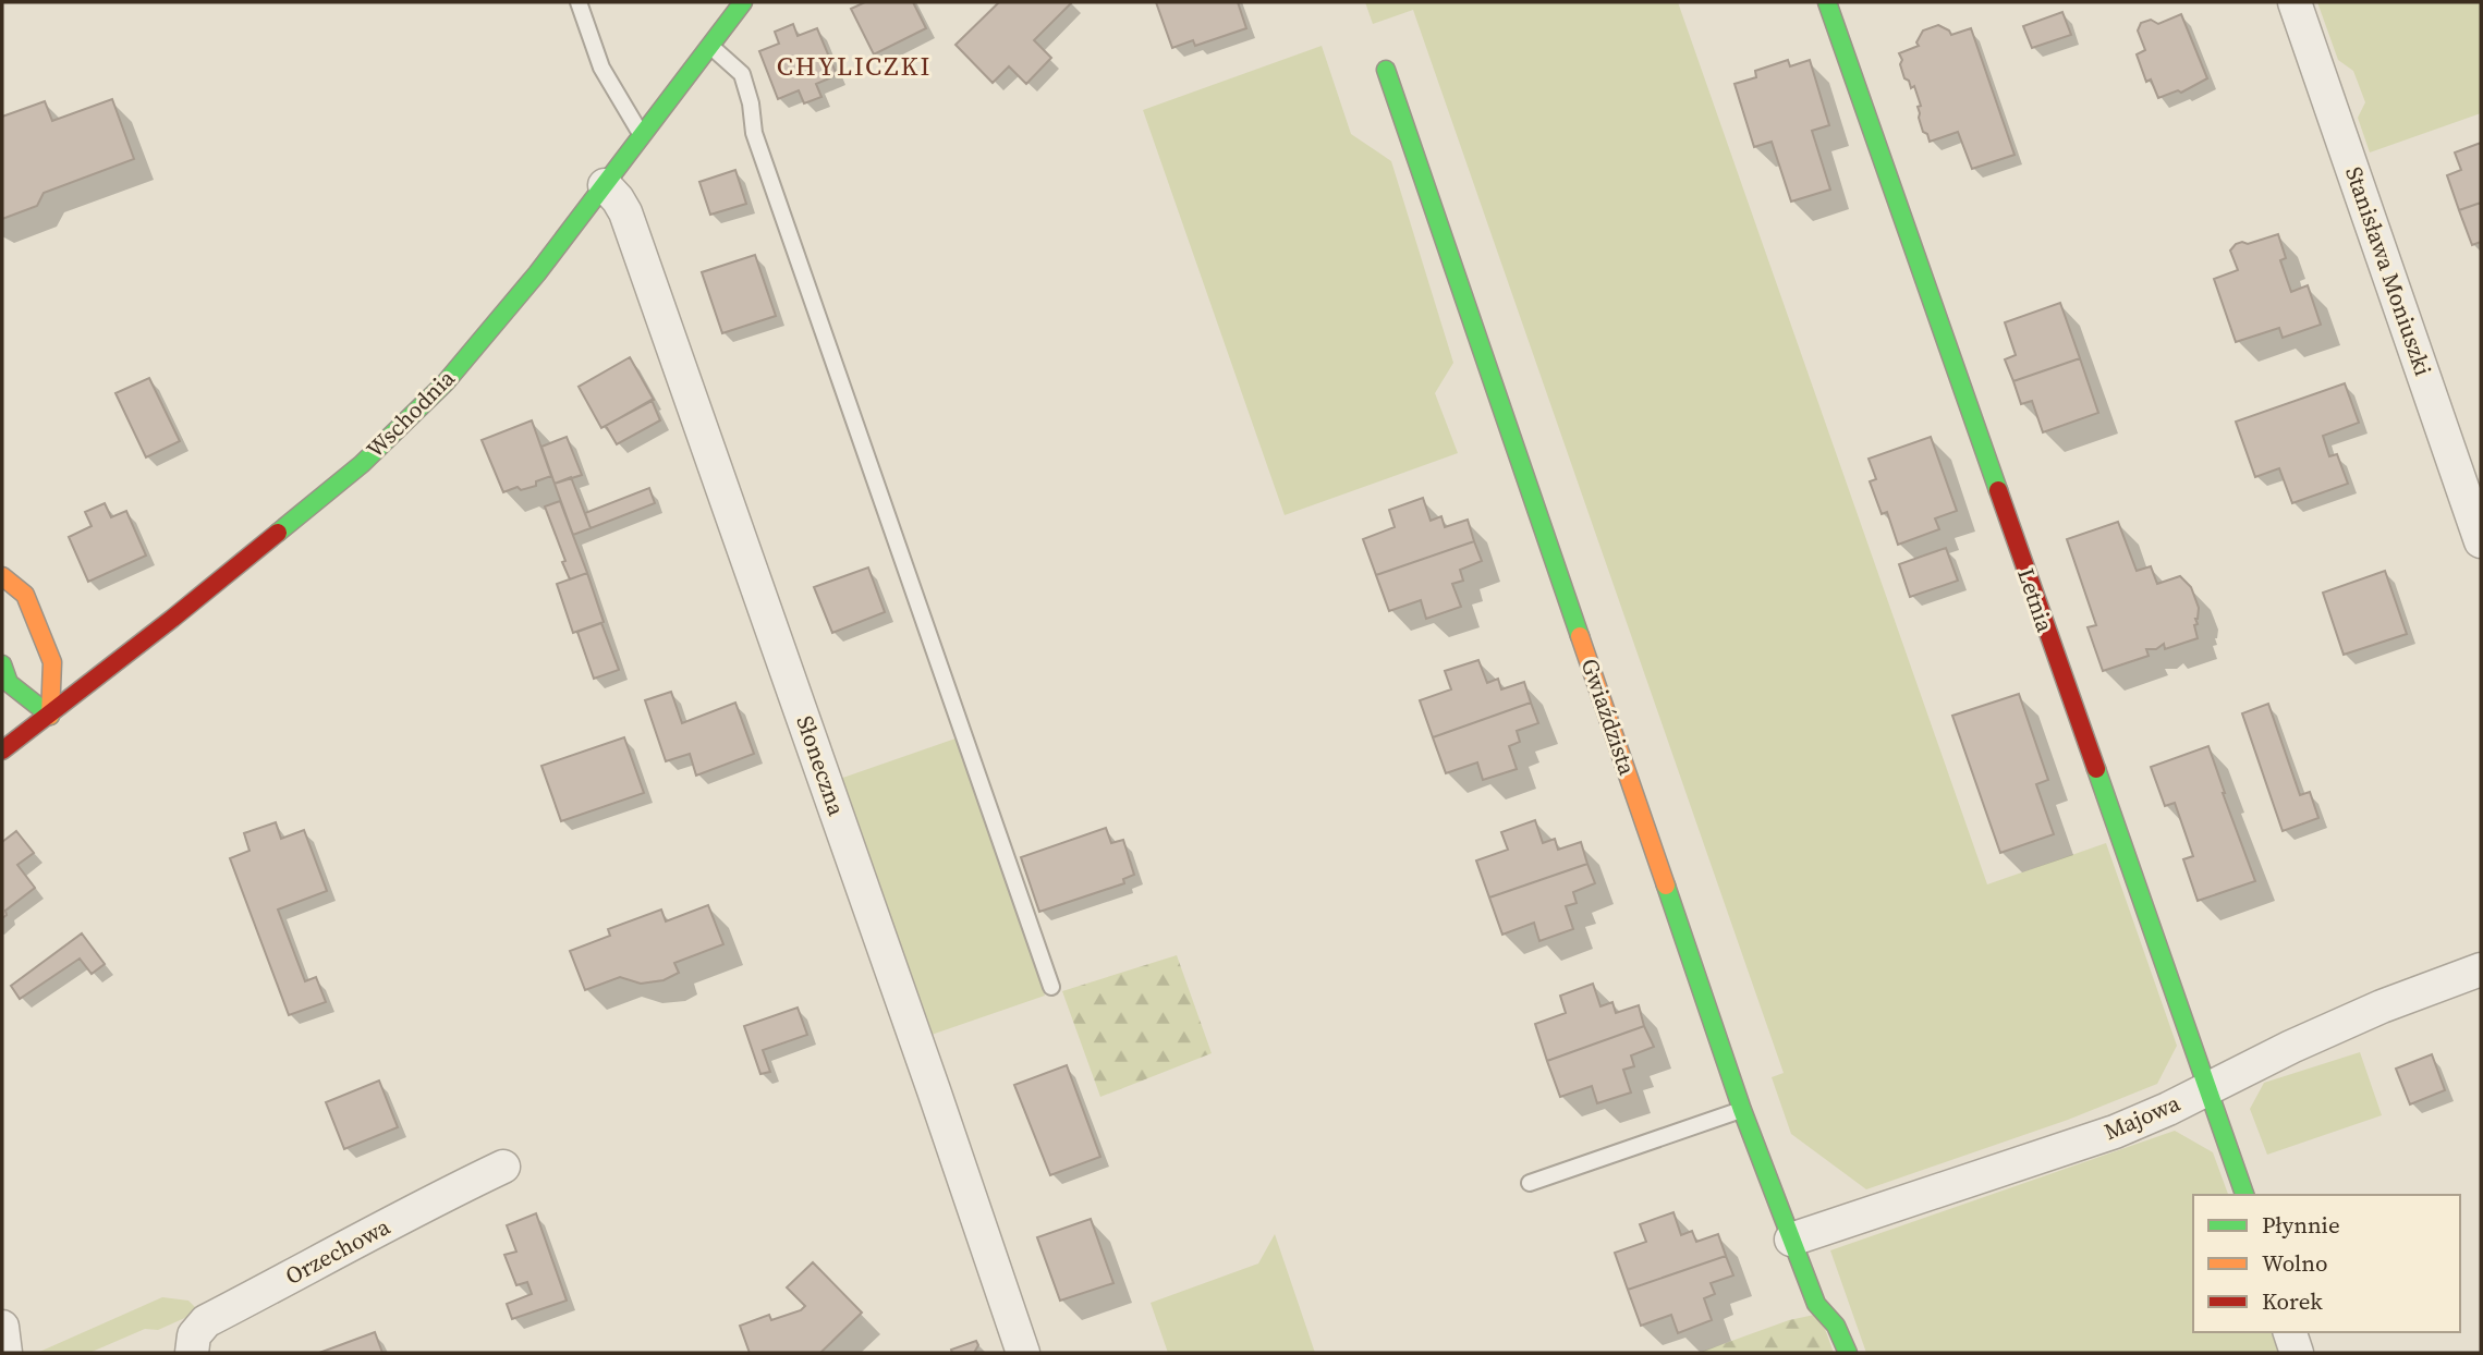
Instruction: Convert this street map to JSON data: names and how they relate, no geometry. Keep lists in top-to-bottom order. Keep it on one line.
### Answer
{"streets":{"street":["Stanisława Moniuszki","Wschodnia","Letnia","Gwiaździsta","Słoneczna","Majowa","Orzechowa"]},"crossings":[["Wschodnia","Słoneczna"],["Letnia","Majowa"],["Gwiaździsta","Majowa"]],"districts":["CHYLICZKI"],"legend":["Płynnie","Wolno","Korek"]}
